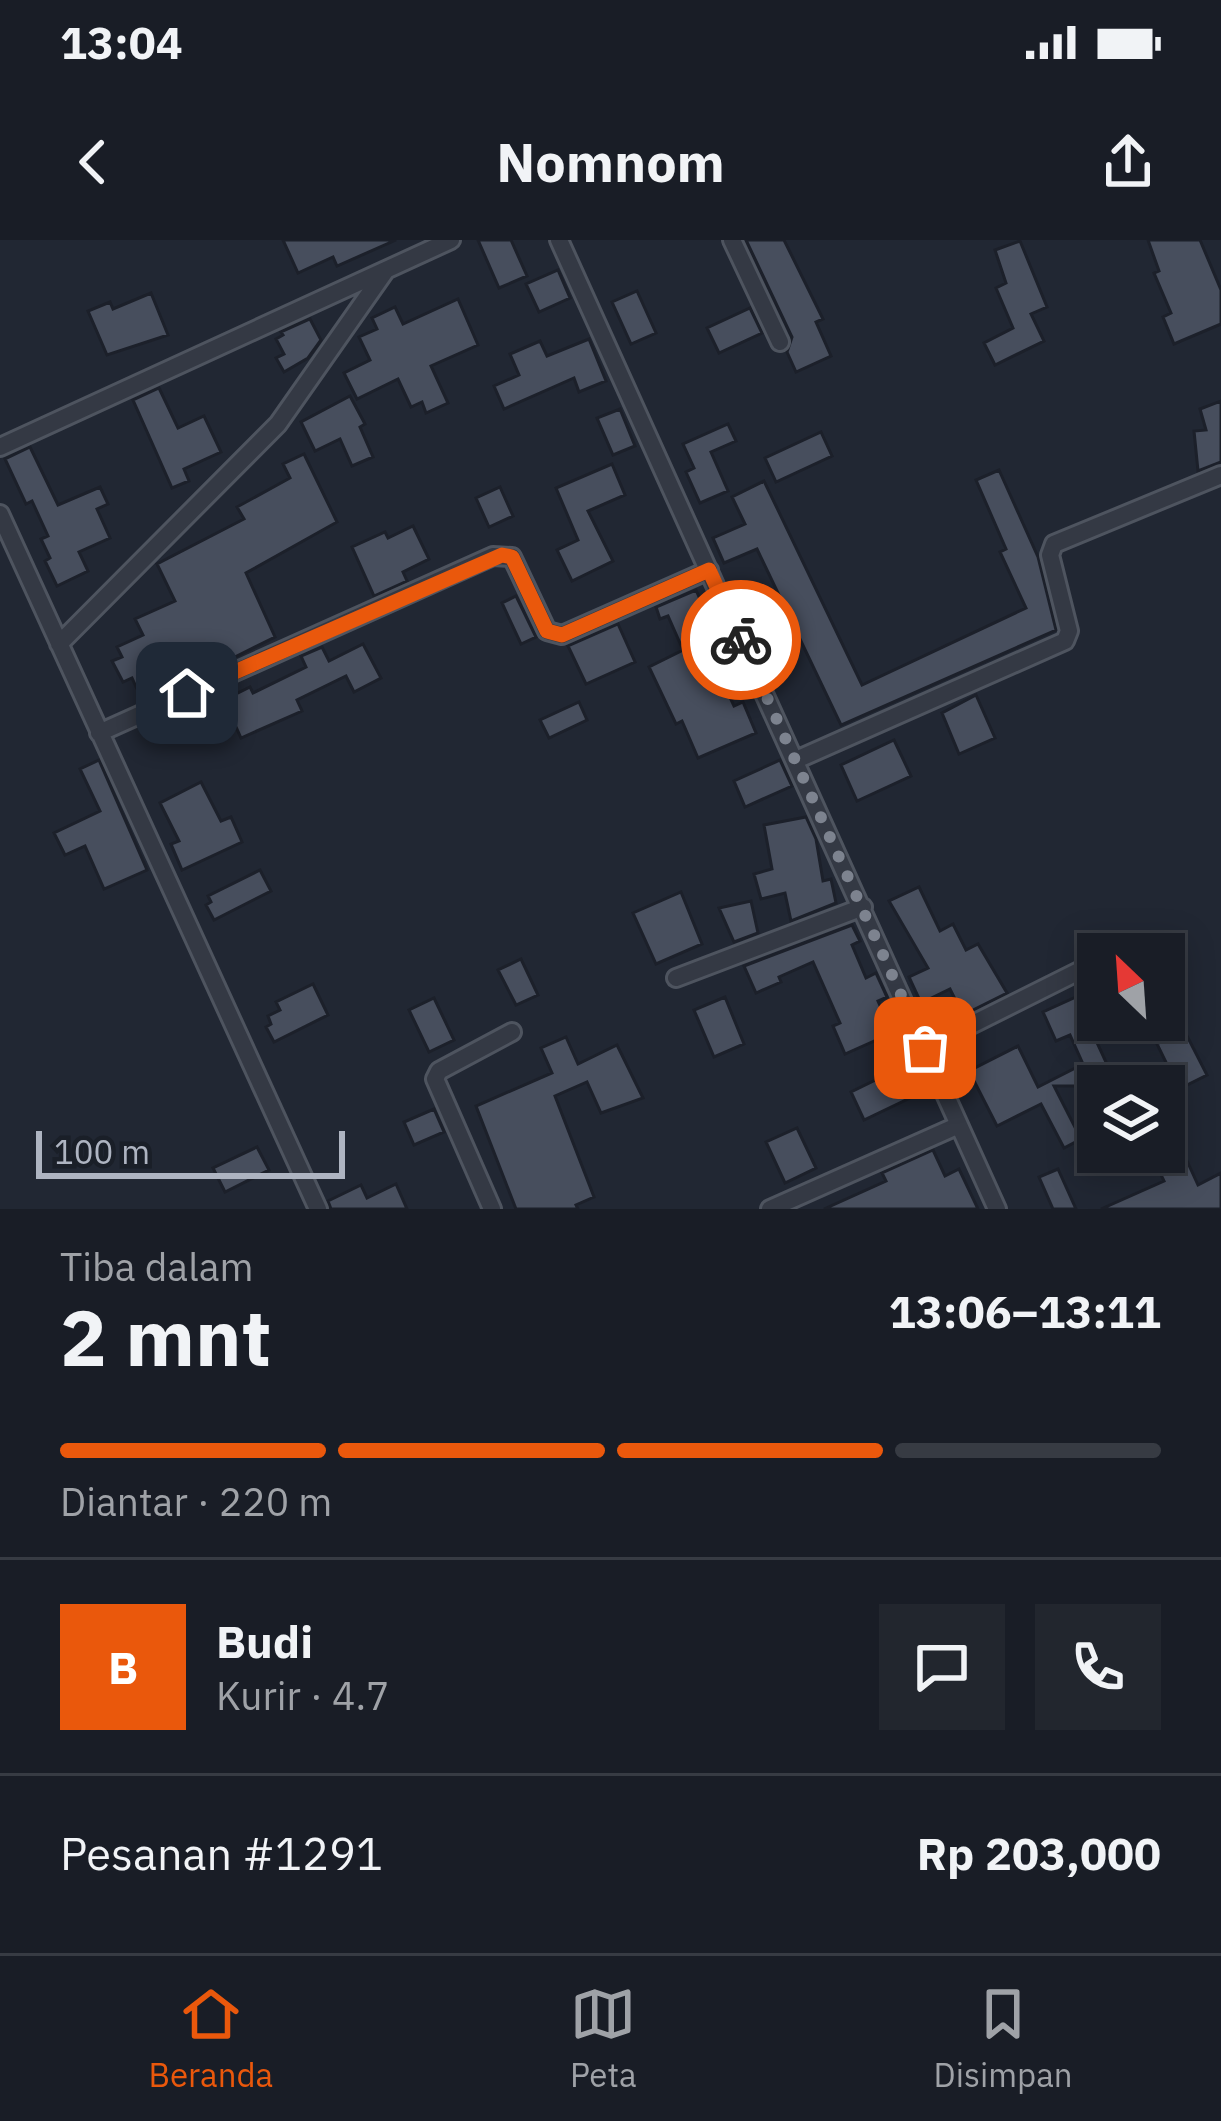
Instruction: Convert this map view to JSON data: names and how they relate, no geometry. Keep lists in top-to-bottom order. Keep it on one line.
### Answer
{"scale_bar":"100 m","north":"top left","page":{"status":"13:04","header":"Nomnom","scale":"100 m","heading":["2 mnt","Tiba dalam","13:06–13:11"],"panel":["Budi","Kurir · 4.7","Pesanan #1291","Rp 203,000"],"bar":"Diantar · 220 m","round":"B","tabs":["Beranda","Peta","Disimpan"]}}
